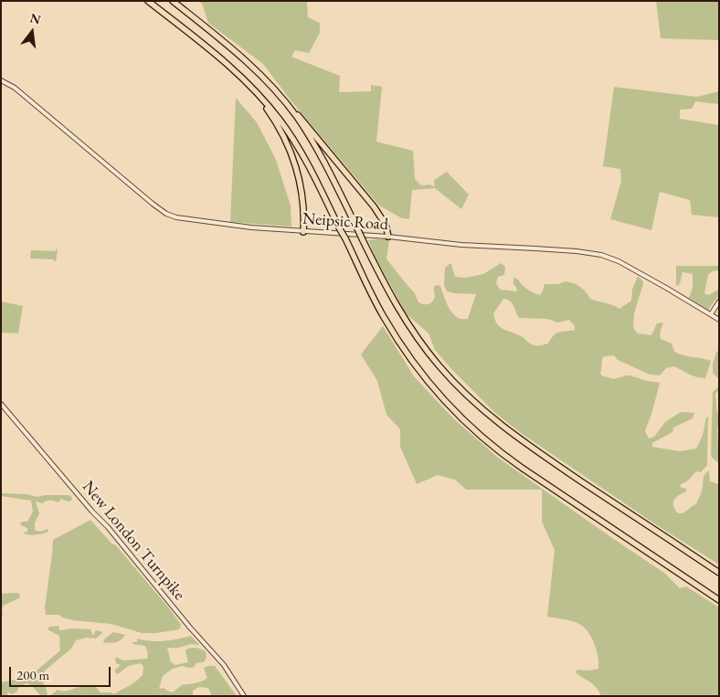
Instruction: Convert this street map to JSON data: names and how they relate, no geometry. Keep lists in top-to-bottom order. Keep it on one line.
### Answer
{"streets":{"street":["Neipsic Road","New London Turnpike"]},"scale_bar":"200 m","north":"top"}
